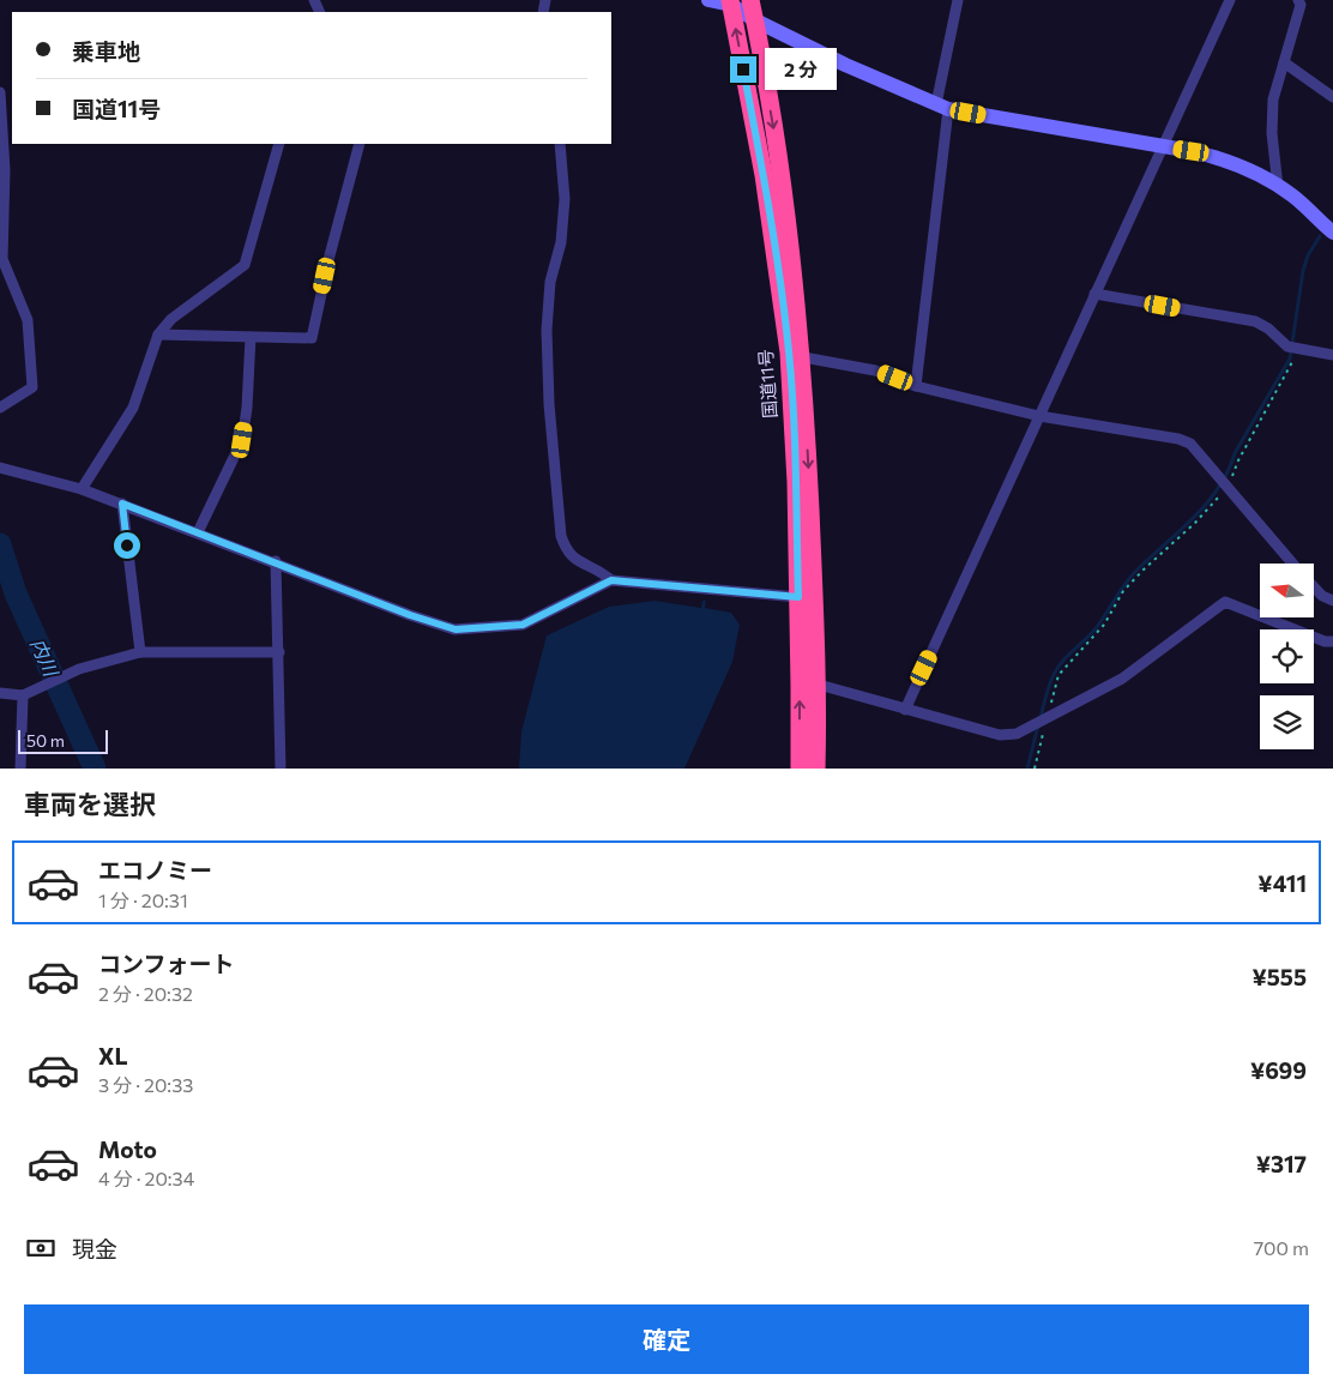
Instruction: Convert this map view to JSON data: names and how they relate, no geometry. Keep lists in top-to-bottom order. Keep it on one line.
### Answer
{"streets":{"highway":["国道11号"]},"water":["内川"],"scale_bar":"50 m","north":"left","page":{"banner":["乗車地","国道11号"],"bubble":"2 分","scale":"50 m","heading":"車両を選択","list":[{"name":"エコノミー","note":"1 分 · 20:31","value":"¥411"},{"name":"コンフォート","note":"2 分 · 20:32","value":"¥555"},{"name":"XL","note":"3 分 · 20:33","value":"¥699"},{"name":"Moto","note":"4 分 · 20:34","value":"¥317"}],"pay":["現金","700 m"],"buttons":"確定"}}
